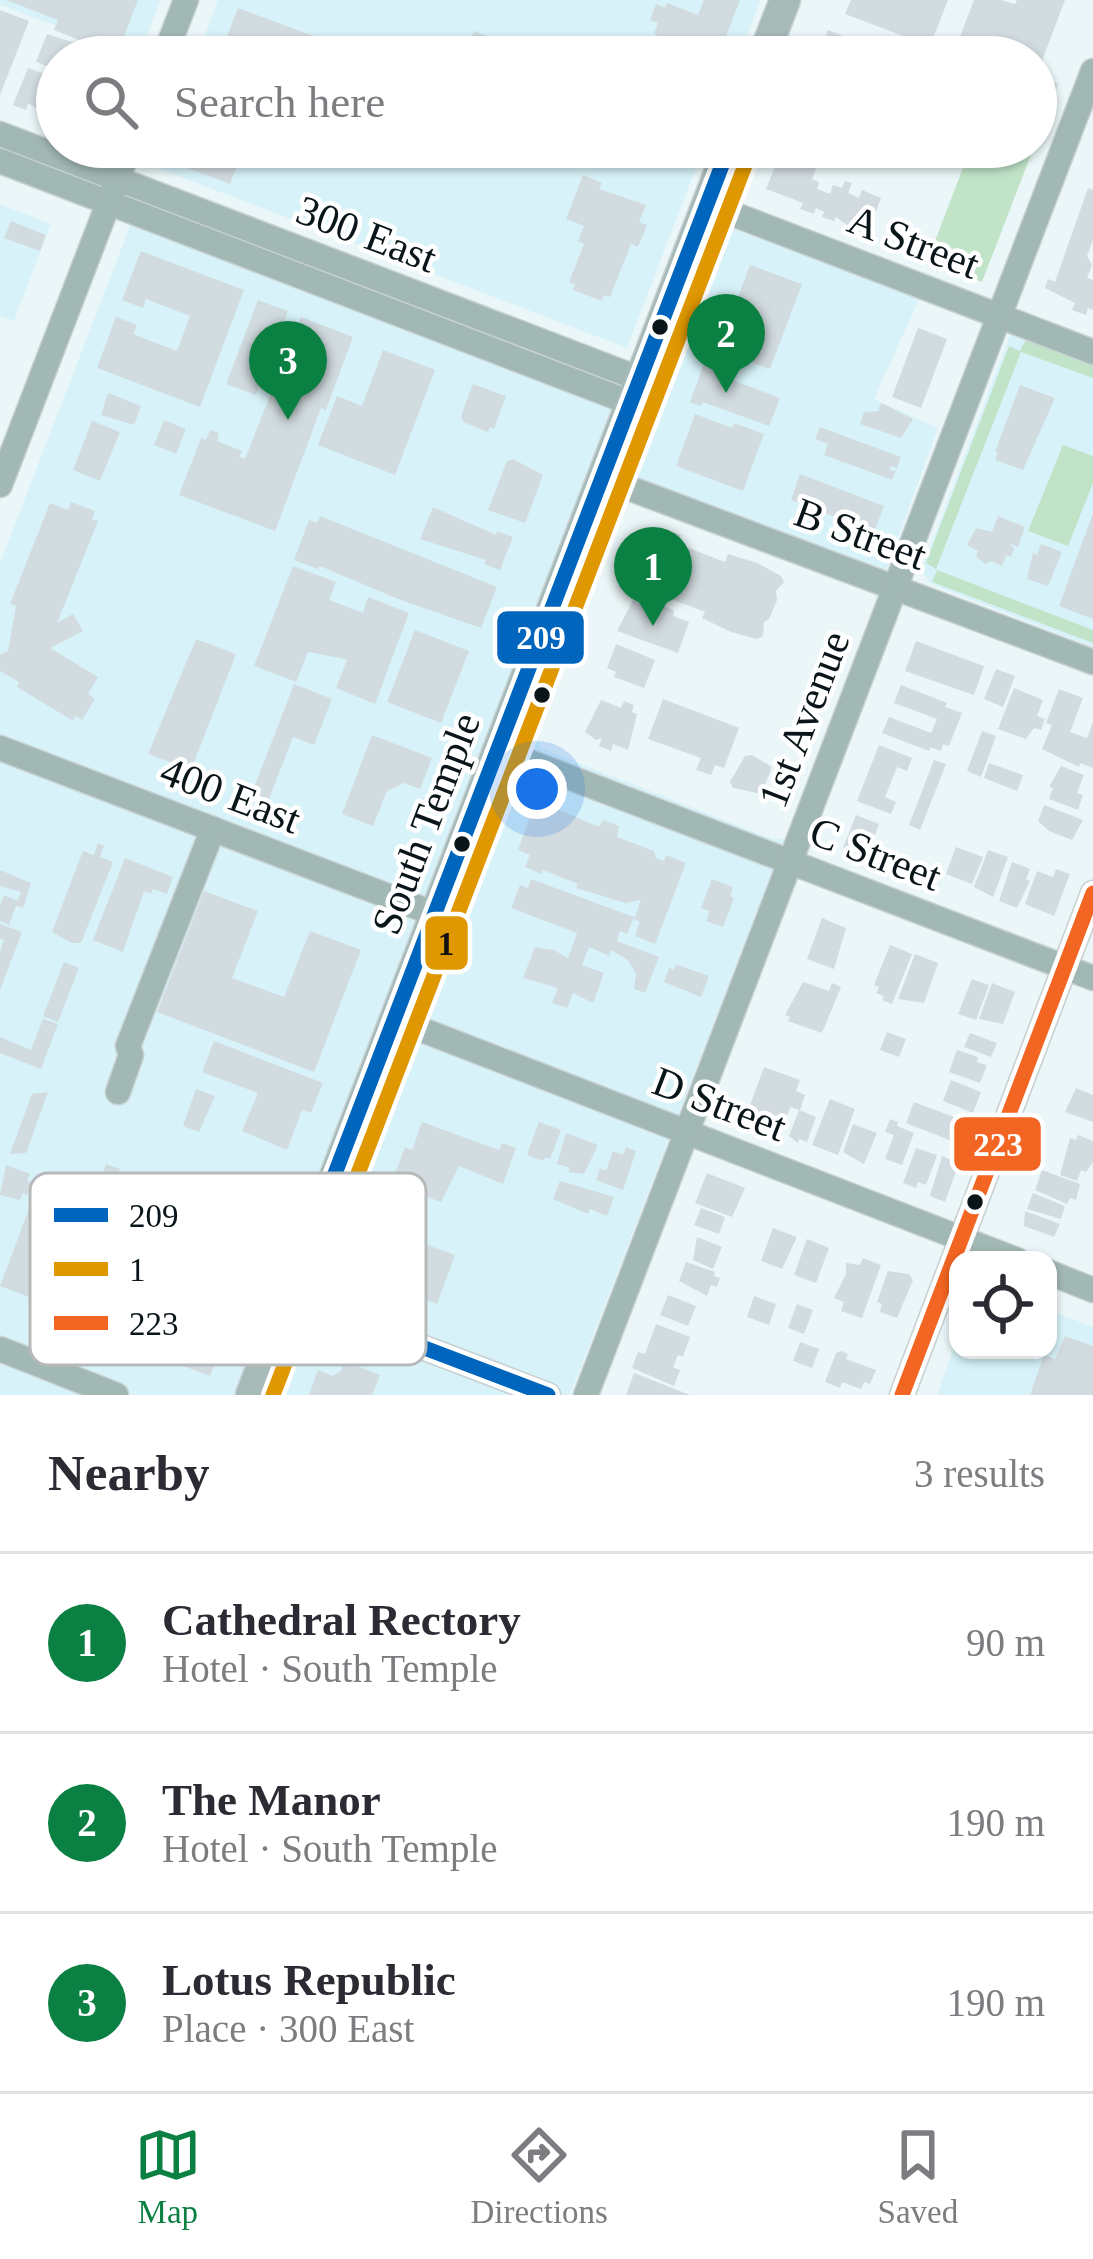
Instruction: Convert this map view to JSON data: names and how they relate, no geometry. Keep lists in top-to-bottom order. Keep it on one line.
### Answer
{"streets":{"main road":["South Temple"],"street":["300 East","A Street","B Street","1st Avenue","400 East","C Street","D Street"]},"crossings":[["300 East","South Temple"],["A Street","1st Avenue"],["A Street","South Temple"],["B Street","1st Avenue"],["B Street","South Temple"],["1st Avenue","C Street"],["1st Avenue","D Street"],["400 East","South Temple"],["South Temple","C Street"],["South Temple","D Street"]],"lines":["transit line 209","transit line 1","transit line 223"],"legend":["209","1","223"],"page":{"search":"Search here","pins":["2","3","1"],"heading":["Nearby","3 results"],"list":[{"mark":"1","name":"Cathedral Rectory","note":"Hotel · South Temple","value":"90 m"},{"mark":"2","name":"The Manor","note":"Hotel · South Temple","value":"190 m"},{"mark":"3","name":"Lotus Republic","note":"Place · 300 East","value":"190 m"}],"nav":["Map","Directions","Saved"]}}
